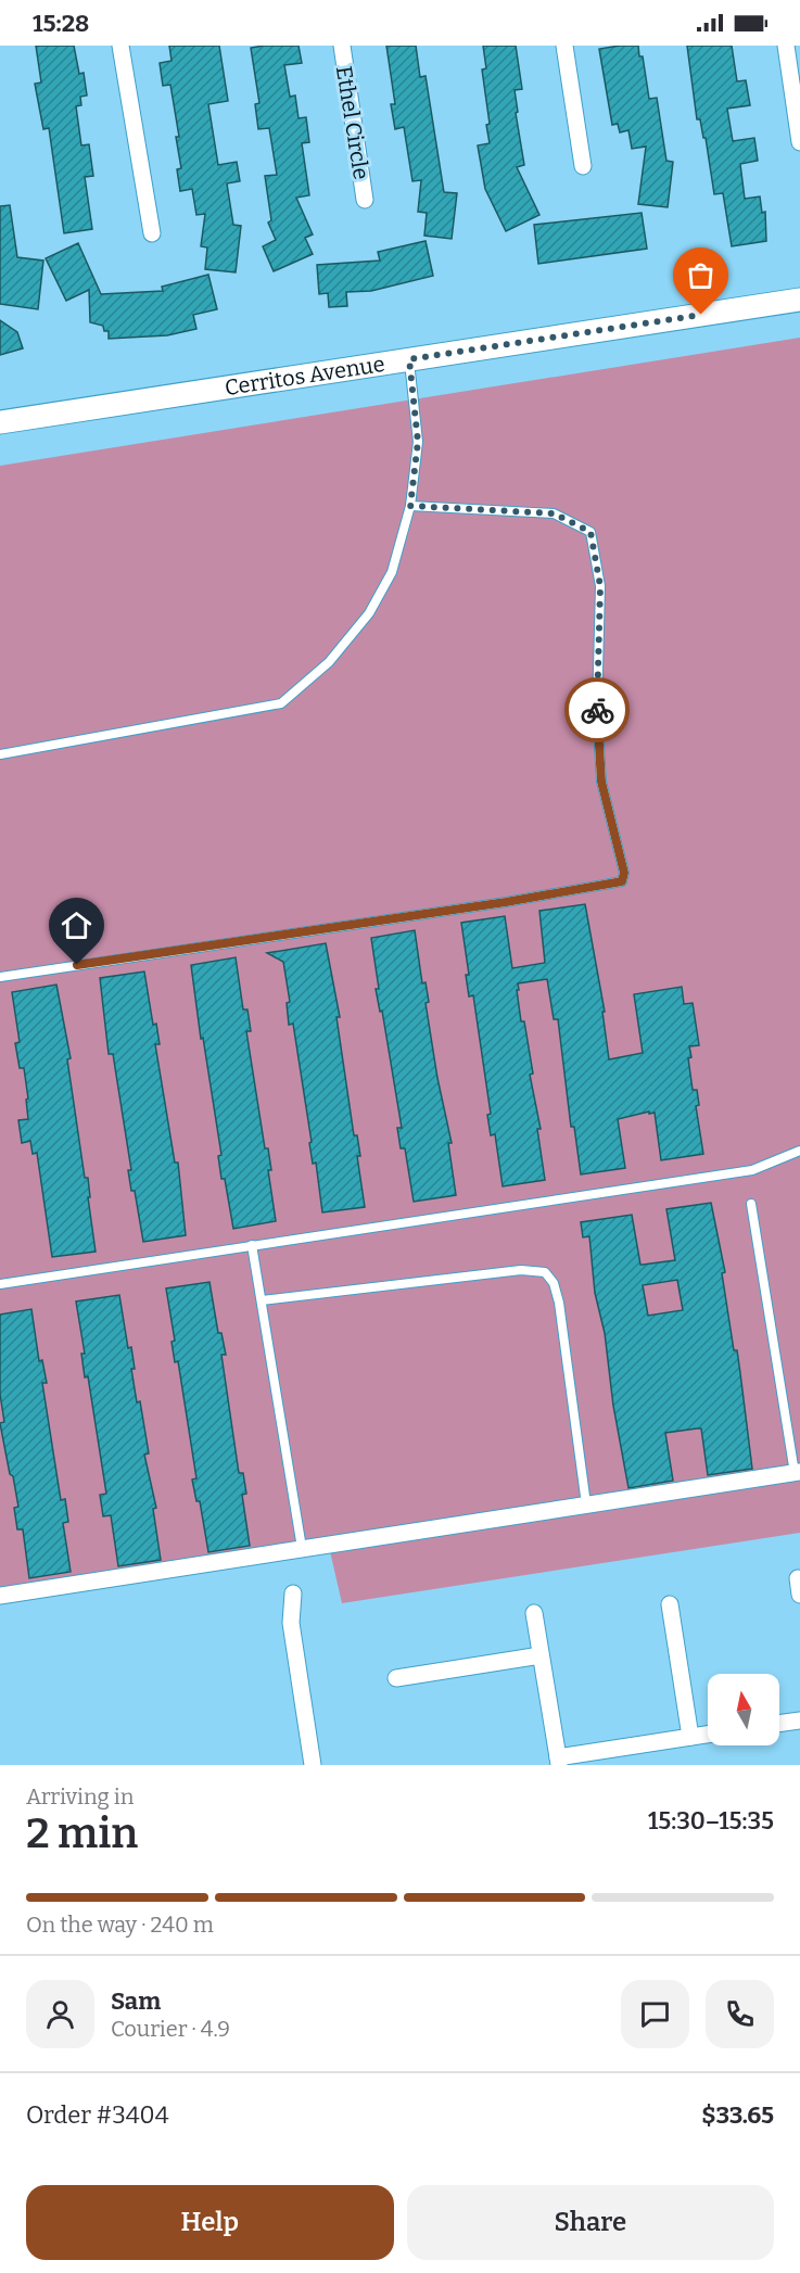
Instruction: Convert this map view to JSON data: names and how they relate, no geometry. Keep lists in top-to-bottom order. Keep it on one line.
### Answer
{"streets":{"main road":["Cerritos Avenue"],"street":["Ethel Circle"]},"north":"top","page":{"status":"15:28","heading":["2 min","Arriving in","15:30–15:35"],"panel":["Sam","Courier · 4.9","Order #3404","$33.65"],"bar":"On the way · 240 m","buttons":["Help","Share"]}}
